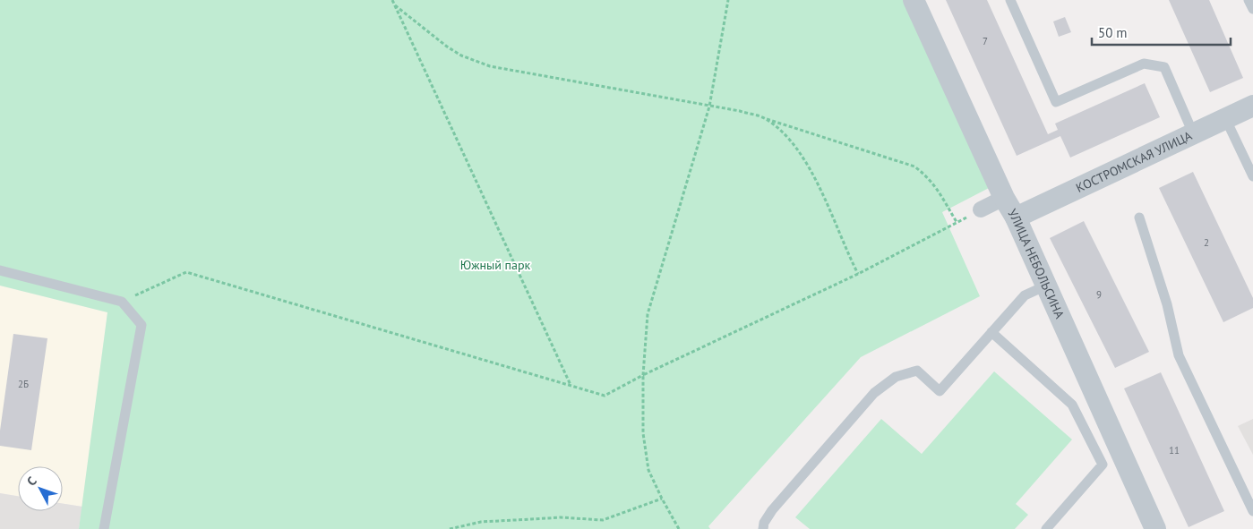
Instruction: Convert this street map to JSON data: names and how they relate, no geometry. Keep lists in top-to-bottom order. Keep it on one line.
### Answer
{"streets":{"street":["КОСТРОМСКАЯ УЛИЦА","УЛИЦА НЕБОЛЬСИНА"]},"crossings":[["КОСТРОМСКАЯ УЛИЦА","УЛИЦА НЕБОЛЬСИНА"]],"parks":["Южный парк"],"house_numbers":["7","2","9","2Б","11"],"scale_bar":"50 m","north":"top left"}
